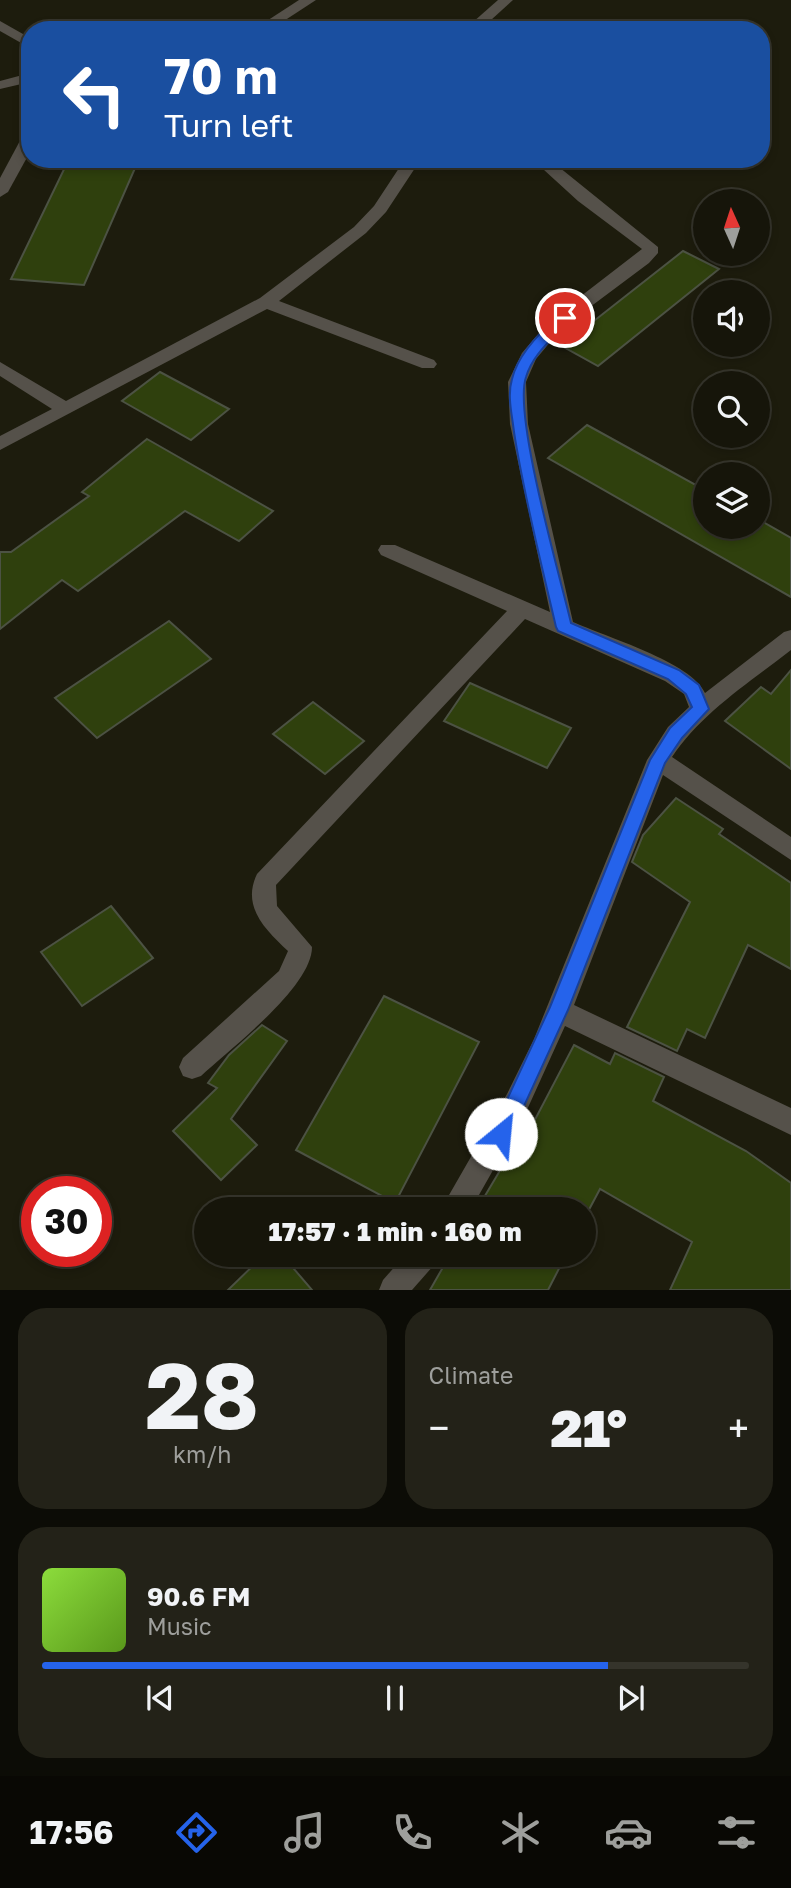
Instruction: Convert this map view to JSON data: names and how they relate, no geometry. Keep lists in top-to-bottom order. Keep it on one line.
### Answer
{"north":"top","page":{"turn":["70 m","Turn left"],"limit":"30","trip":"17:57 · 1 min · 160 m","tile":[["28","km/h"],"Climate"],"heat":["−","21°","+"],"song":["90.6 FM","Music"],"tabs":"17:56"}}
